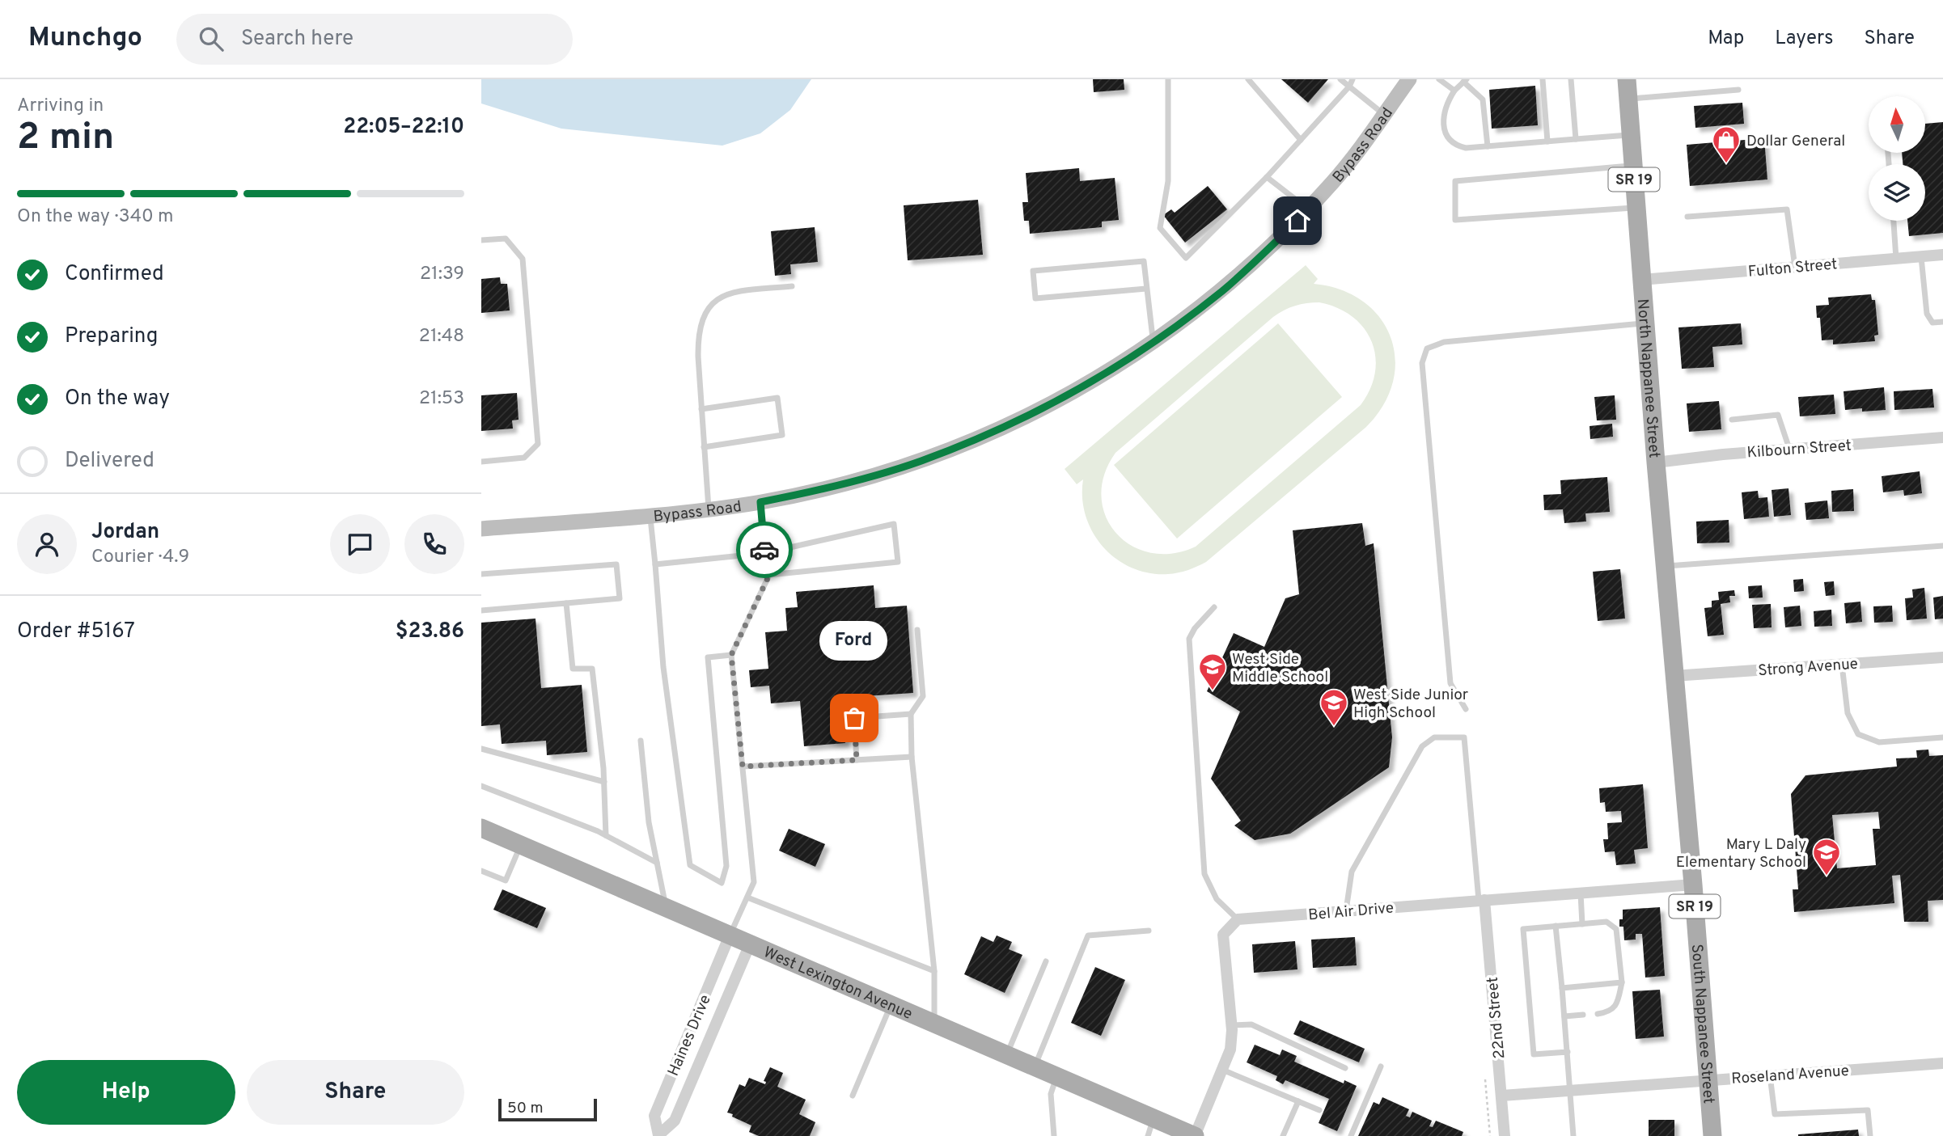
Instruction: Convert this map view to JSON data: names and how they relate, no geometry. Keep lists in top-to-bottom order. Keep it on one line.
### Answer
{"streets":{"main road":["Bypass Road","SR 19","North Nappanee Street","West Lexington Avenue","South Nappanee Street"],"street":["Fulton Street","Kilbourn Street","Strong Avenue","Bel Air Drive","22nd Street","Haines Drive","Roseland Avenue"]},"crossings":[["Fulton Street","North Nappanee Street"],["North Nappanee Street","Kilbourn Street"],["North Nappanee Street","Strong Avenue"],["North Nappanee Street","South Nappanee Street"],["Strong Avenue","South Nappanee Street"],["Bel Air Drive","22nd Street"],["Bel Air Drive","South Nappanee Street"],["West Lexington Avenue","Haines Drive"],["22nd Street","Roseland Avenue"],["South Nappanee Street","Roseland Avenue"]],"places":{"shop":["Dollar General"],"school or university":["West Side Middle School","West Side Junior High School","Mary L Daly Elementary School"],"other":["Ford"]},"scale_bar":"50 m","north":"top","page":{"header":"Munchgo","search":"Search here","nav":["Map","Layers","Share"],"heading":["2 min","Arriving in","22:05–22:10"],"panel":["Jordan","Courier · 4.9","Order #5167","$23.86"],"bar":"On the way · 340 m","list":[["Confirmed","21:39"],["Preparing","21:48"],["On the way","21:53"],"Delivered"],"bubble":"Ford","buttons":["Help","Share"],"scale":"50 m"}}
